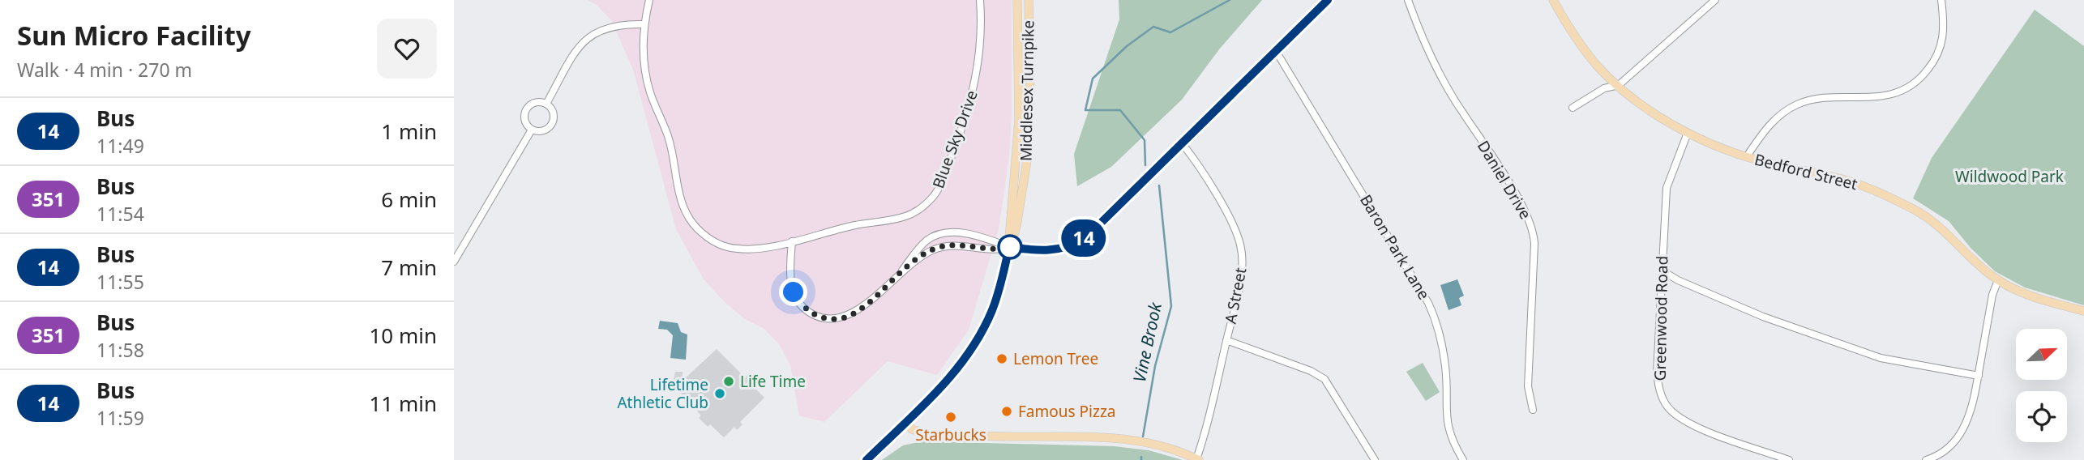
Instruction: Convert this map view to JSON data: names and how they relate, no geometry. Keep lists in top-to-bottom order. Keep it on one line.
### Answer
{"streets":{"main road":["Middlesex Turnpike","Bedford Street"],"street":["Blue Sky Drive","Daniel Drive","Baron Park Lane","A Street","Greenwood Road"]},"crossings":[["Bedford Street","Greenwood Road"]],"water":["Vine Brook"],"parks":["Wildwood Park"],"places":["Lemon Tree","Life Time","Lifetime Athletic Club","Famous Pizza","Starbucks"],"lines":["bus line 14"],"north":"top right","page":{"heading":["Sun Micro Facility","Walk · 4 min · 270 m"],"on_map":"14","list":[{"mark":"14","name":"Bus","note":"11:49","value":"1 min"},{"mark":"351","name":"Bus","note":"11:54","value":"6 min"},{"mark":"14","name":"Bus","note":"11:55","value":"7 min"},{"mark":"351","name":"Bus","note":"11:58","value":"10 min"},{"mark":"14","name":"Bus","note":"11:59","value":"11 min"}]}}
